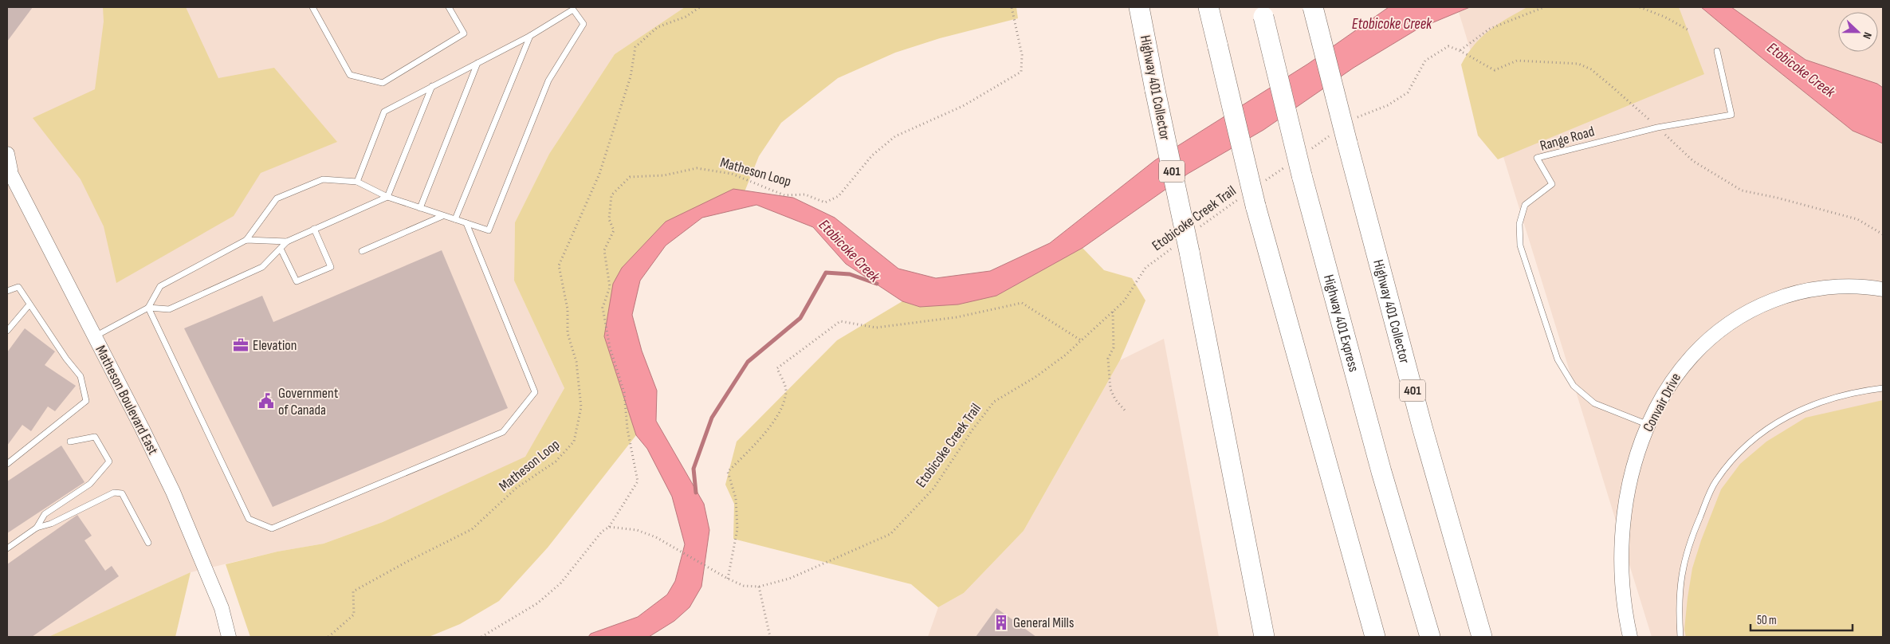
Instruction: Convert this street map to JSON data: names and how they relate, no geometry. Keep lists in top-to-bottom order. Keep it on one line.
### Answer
{"streets":{"highway":["Highway 401 Collector","401","Highway 401 Express"],"street":["Matheson Boulevard East","Convair Drive"],"lane":["Range Road"],"path":["Matheson Loop","Etobicoke Creek Trail"]},"crossings":[["Highway 401 Collector","Etobicoke Creek Trail"],["Range Road","Convair Drive"],["Matheson Loop","Etobicoke Creek Trail"]],"water":["Etobicoke Creek"],"places":{"office":["Elevation"],"public building":["Government of Canada"],"building":["General Mills"]},"scale_bar":"50 m","north":"right"}
